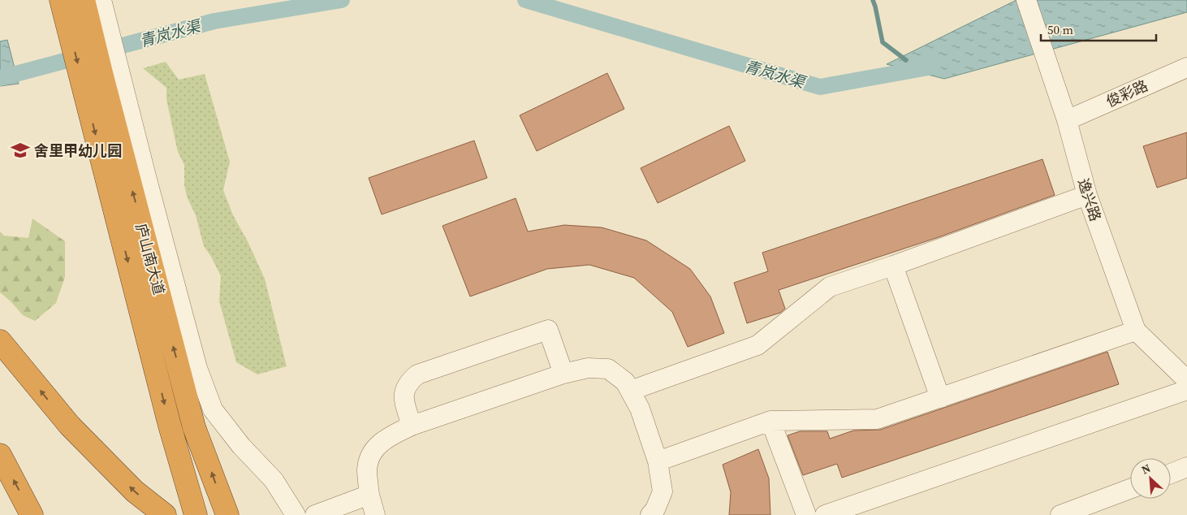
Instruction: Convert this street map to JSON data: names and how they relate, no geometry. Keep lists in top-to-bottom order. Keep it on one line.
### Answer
{"streets":{"highway":["庐山南大道"],"street":["俊彩路","逸兴路"]},"crossings":[["俊彩路","逸兴路"]],"water":["青岚水渠"],"places":{"school or university":["舍里甲幼儿园"]},"scale_bar":"50 m","north":"top left"}
